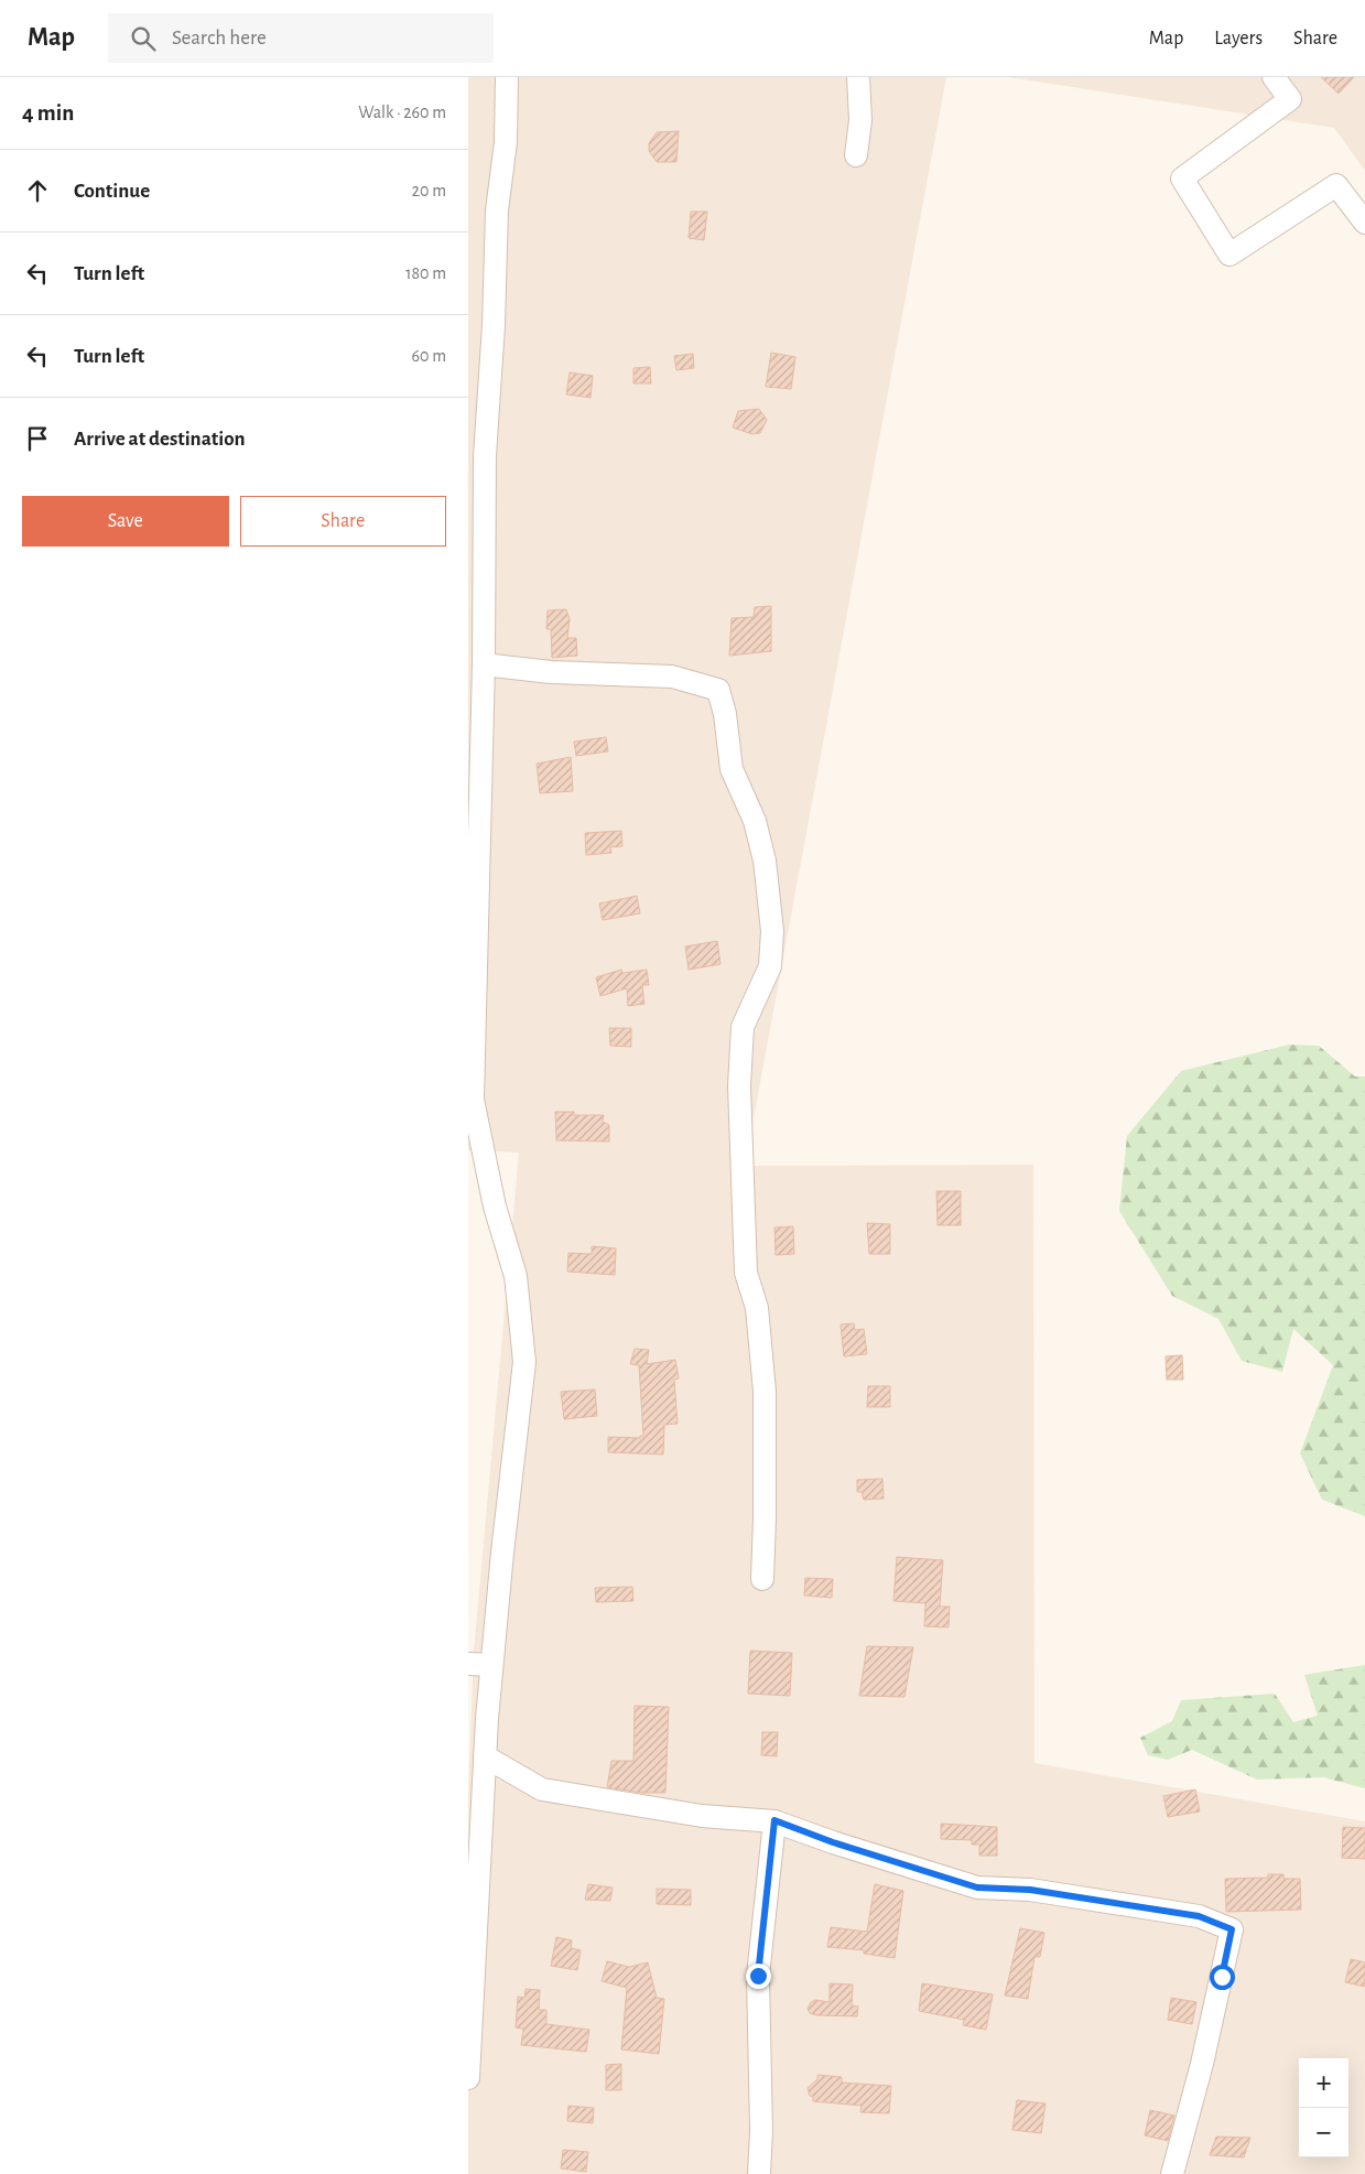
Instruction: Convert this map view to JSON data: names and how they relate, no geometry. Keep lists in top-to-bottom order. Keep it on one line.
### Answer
{"page":{"header":"Map","search":"Search here","nav":["Map","Layers","Share"],"heading":["4 min","Walk · 260 m"],"list":[["Continue","20 m"],["Turn left","180 m"],["Turn left","60 m"],"Arrive at destination"],"buttons":["Save","Share"],"map_buttons":["+","−"]}}
